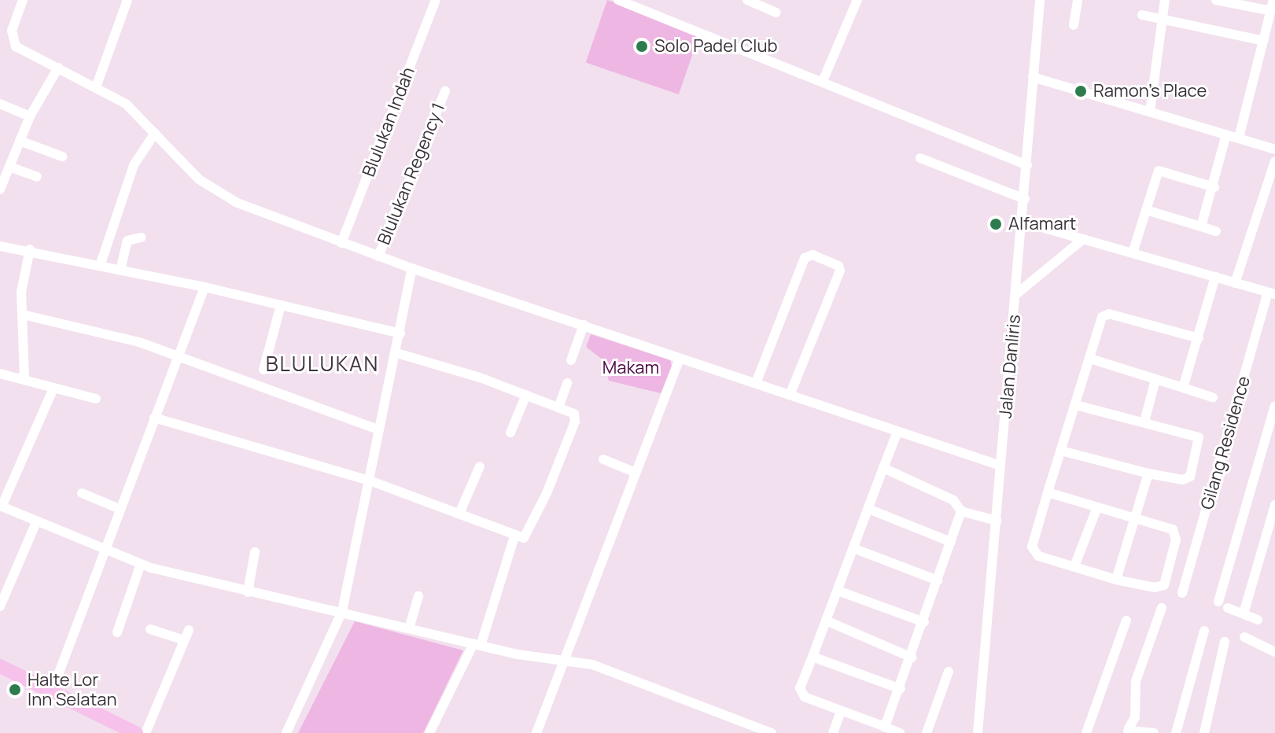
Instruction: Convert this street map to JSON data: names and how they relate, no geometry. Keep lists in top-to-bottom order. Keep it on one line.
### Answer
{"streets":{"street":["Blulukan Indah","Blulukan Regency 1","Jalan Danliris","Gilang Residence"]},"districts":["BLULUKAN"],"parks":["Makam"],"places":["Solo Padel Club","Ramon's Place","Alfamart","Halte Lor Inn Selatan"]}
